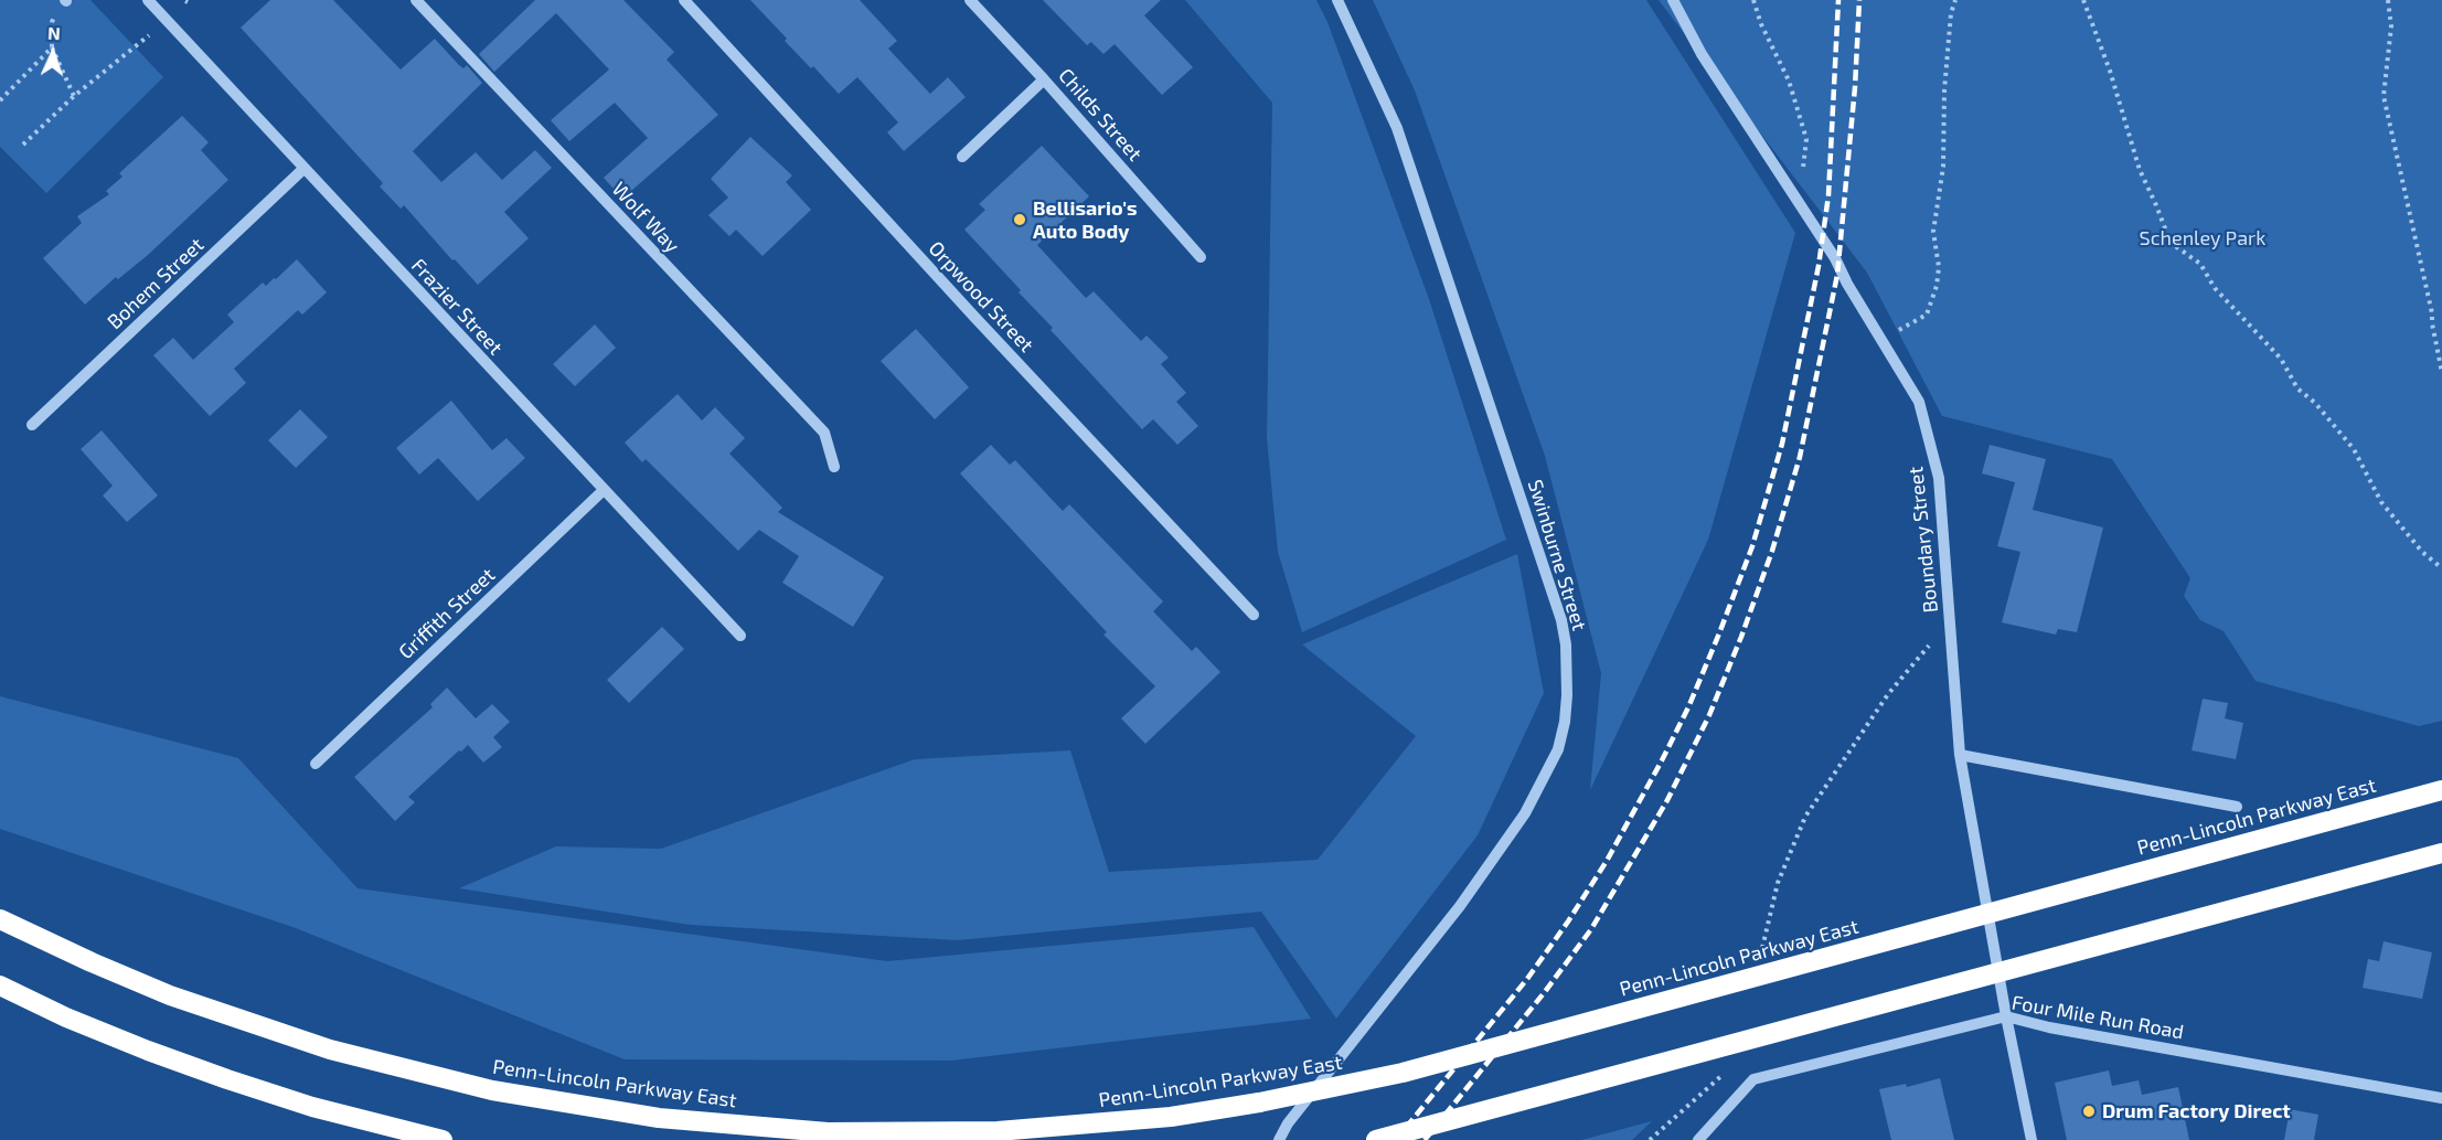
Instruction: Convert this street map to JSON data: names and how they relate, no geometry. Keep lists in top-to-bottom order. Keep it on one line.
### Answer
{"streets":{"highway":["Penn-Lincoln Parkway East"],"street":["Childs Street","Wolf Way","Bohem Street","Orpwood Street","Frazier Street","Boundary Street","Swinburne Street","Griffith Street","Four Mile Run Road"]},"crossings":[["Bohem Street","Frazier Street"],["Frazier Street","Griffith Street"],["Boundary Street","Four Mile Run Road"]],"parks":["Schenley Park"],"places":["Bellisario's Auto Body","Drum Factory Direct"],"north":"top"}
